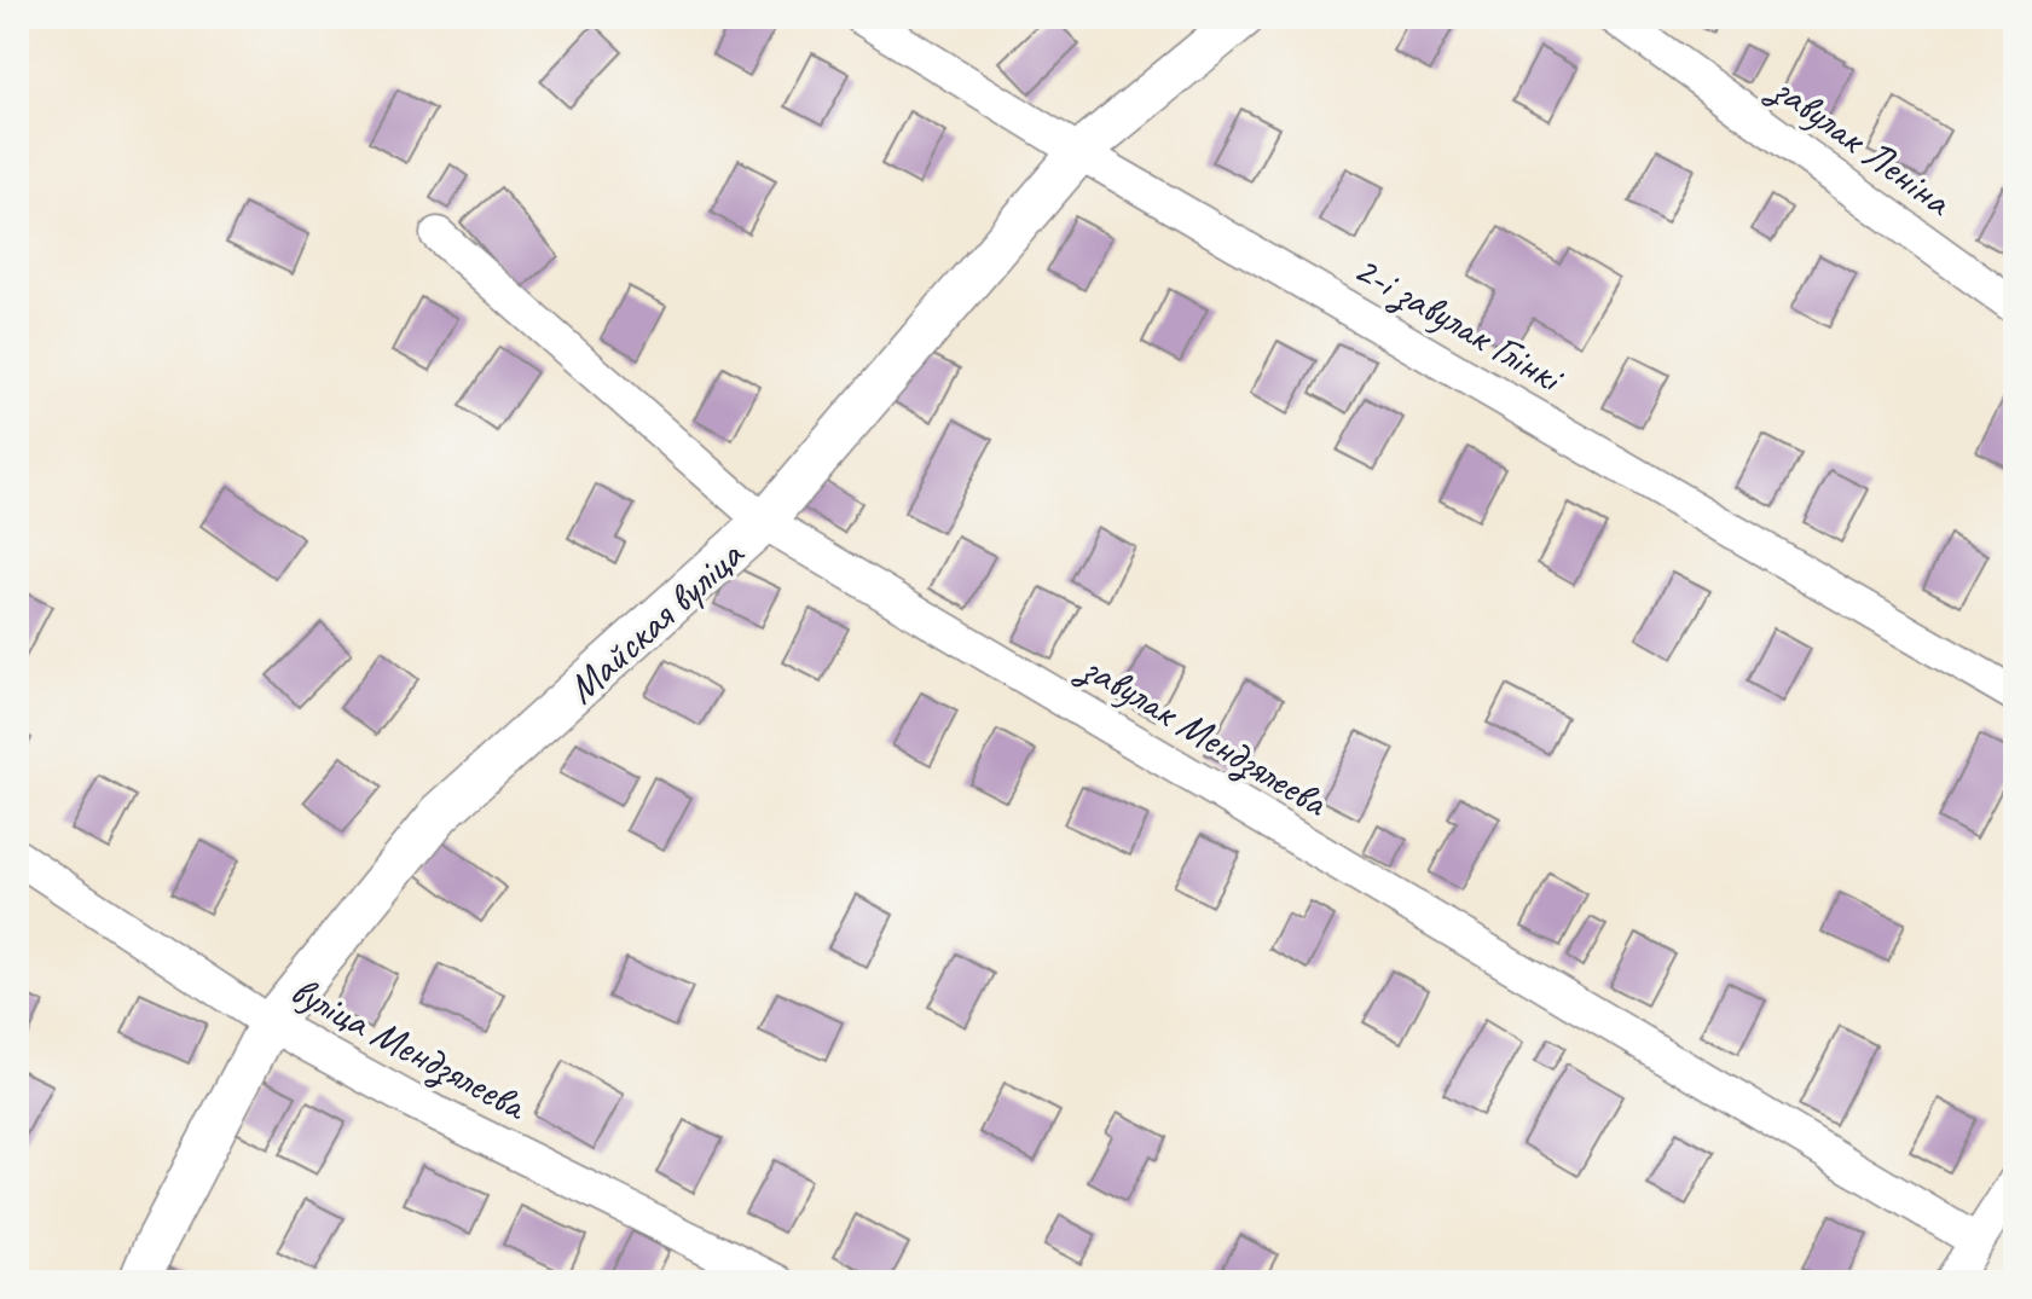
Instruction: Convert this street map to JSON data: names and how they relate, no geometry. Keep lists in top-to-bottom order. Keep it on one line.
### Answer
{"streets":{"street":["завулак Леніна","2-і завулак Глінкі","Майская вуліца","завулак Мендзялеева","вуліца Мендзялеева"]},"crossings":[["2-і завулак Глінкі","Майская вуліца"],["Майская вуліца","завулак Мендзялеева"],["Майская вуліца","вуліца Мендзялеева"]]}
